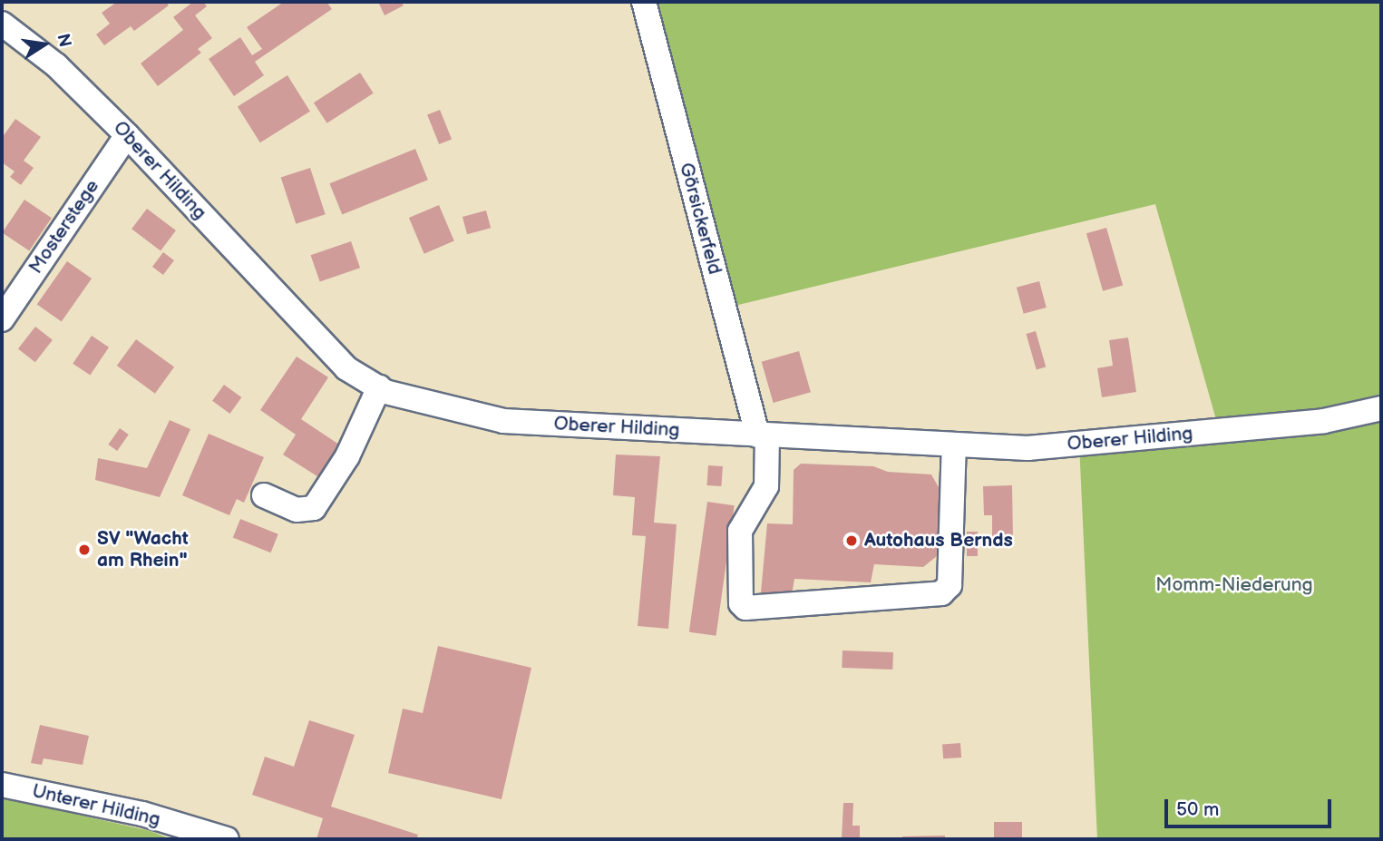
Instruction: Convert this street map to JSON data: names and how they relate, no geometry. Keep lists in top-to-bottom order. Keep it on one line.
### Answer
{"streets":{"street":["Oberer Hilding","Görsickerfeld","Mosterstege","Unterer Hilding"]},"crossings":[["Oberer Hilding","Görsickerfeld"],["Oberer Hilding","Mosterstege"]],"parks":["Momm-Niederung"],"places":["Autohaus Bernds","SV \"Wacht am Rhein\""],"scale_bar":"50 m","north":"right"}
